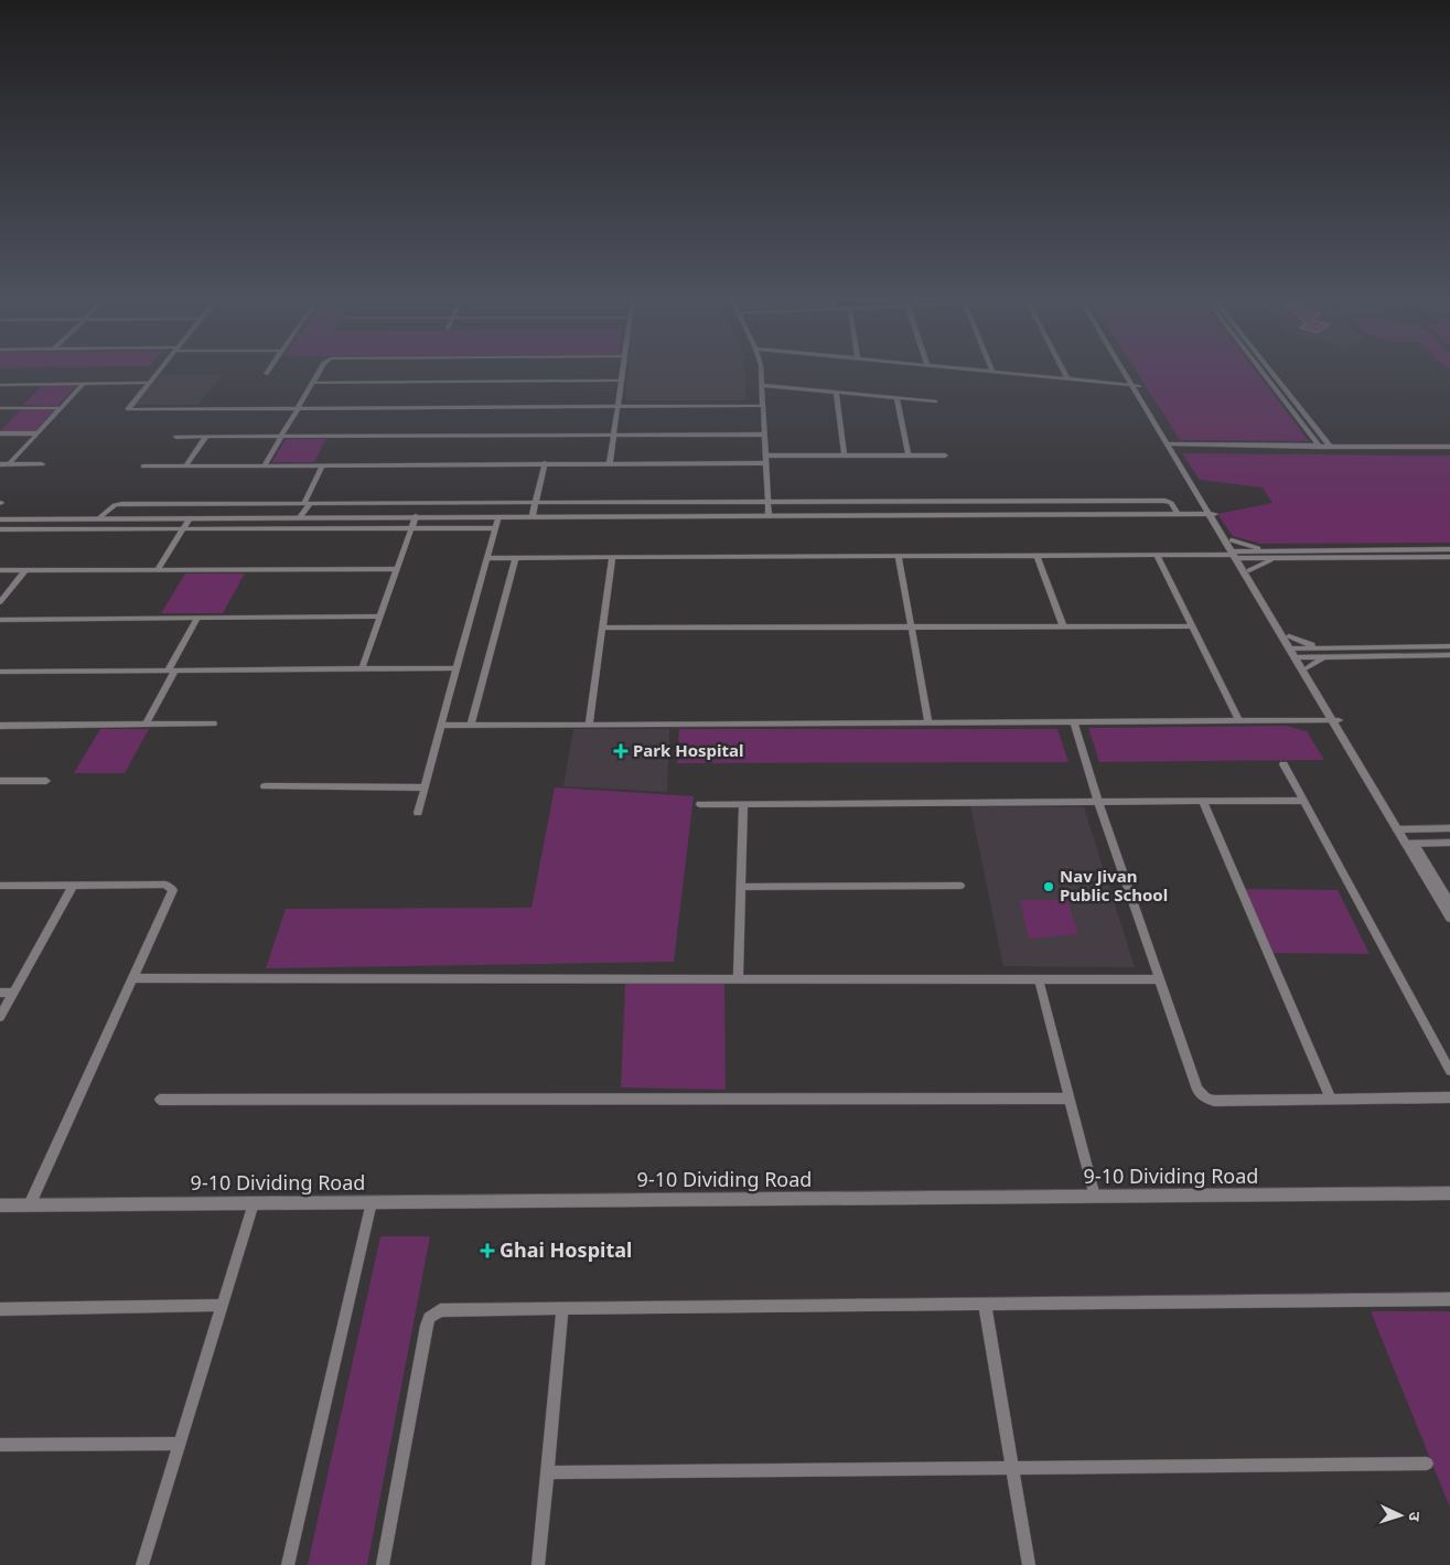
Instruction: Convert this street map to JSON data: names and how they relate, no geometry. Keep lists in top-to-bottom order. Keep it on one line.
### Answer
{"streets":{"street":["9-10 Dividing Road"]},"places":{"health":["Park Hospital","Ghai Hospital"],"other":["Nav Jivan Public School"]},"north":"right"}
